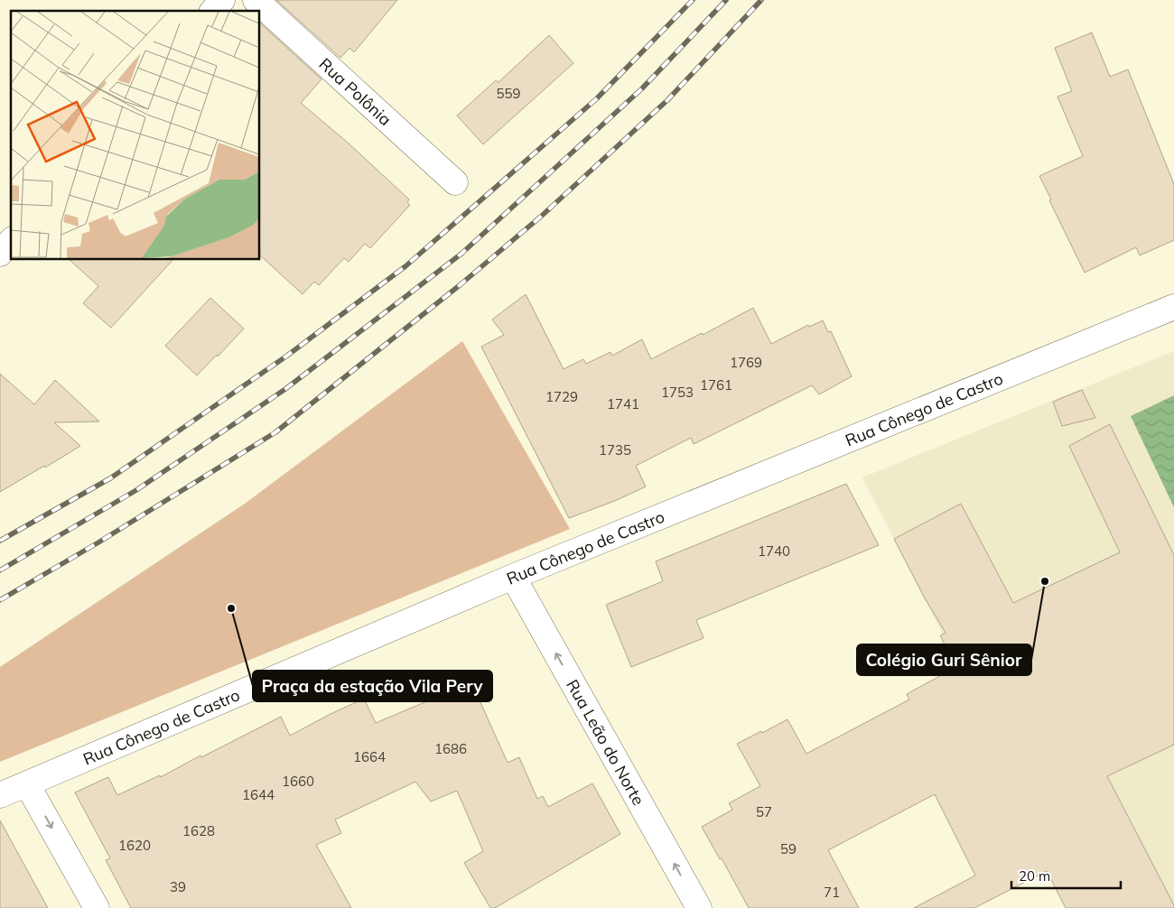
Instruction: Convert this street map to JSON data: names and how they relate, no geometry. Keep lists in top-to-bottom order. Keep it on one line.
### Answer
{"streets":{"main road":["Rua Polônia","Rua Cônego de Castro","Rua Leão do Norte"]},"crossings":[["Rua Cônego de Castro","Rua Leão do Norte"]],"one_way":["Rua Leão do Norte"],"places":["Colégio Guri Sênior","Praça da estação Vila Pery"],"house_numbers":["559","1769","1761","1753","1729","1741","1735","1740","1686","1664","1660","1644","57","1628","1620","59","39","71"],"scale_bar":"20 m"}
